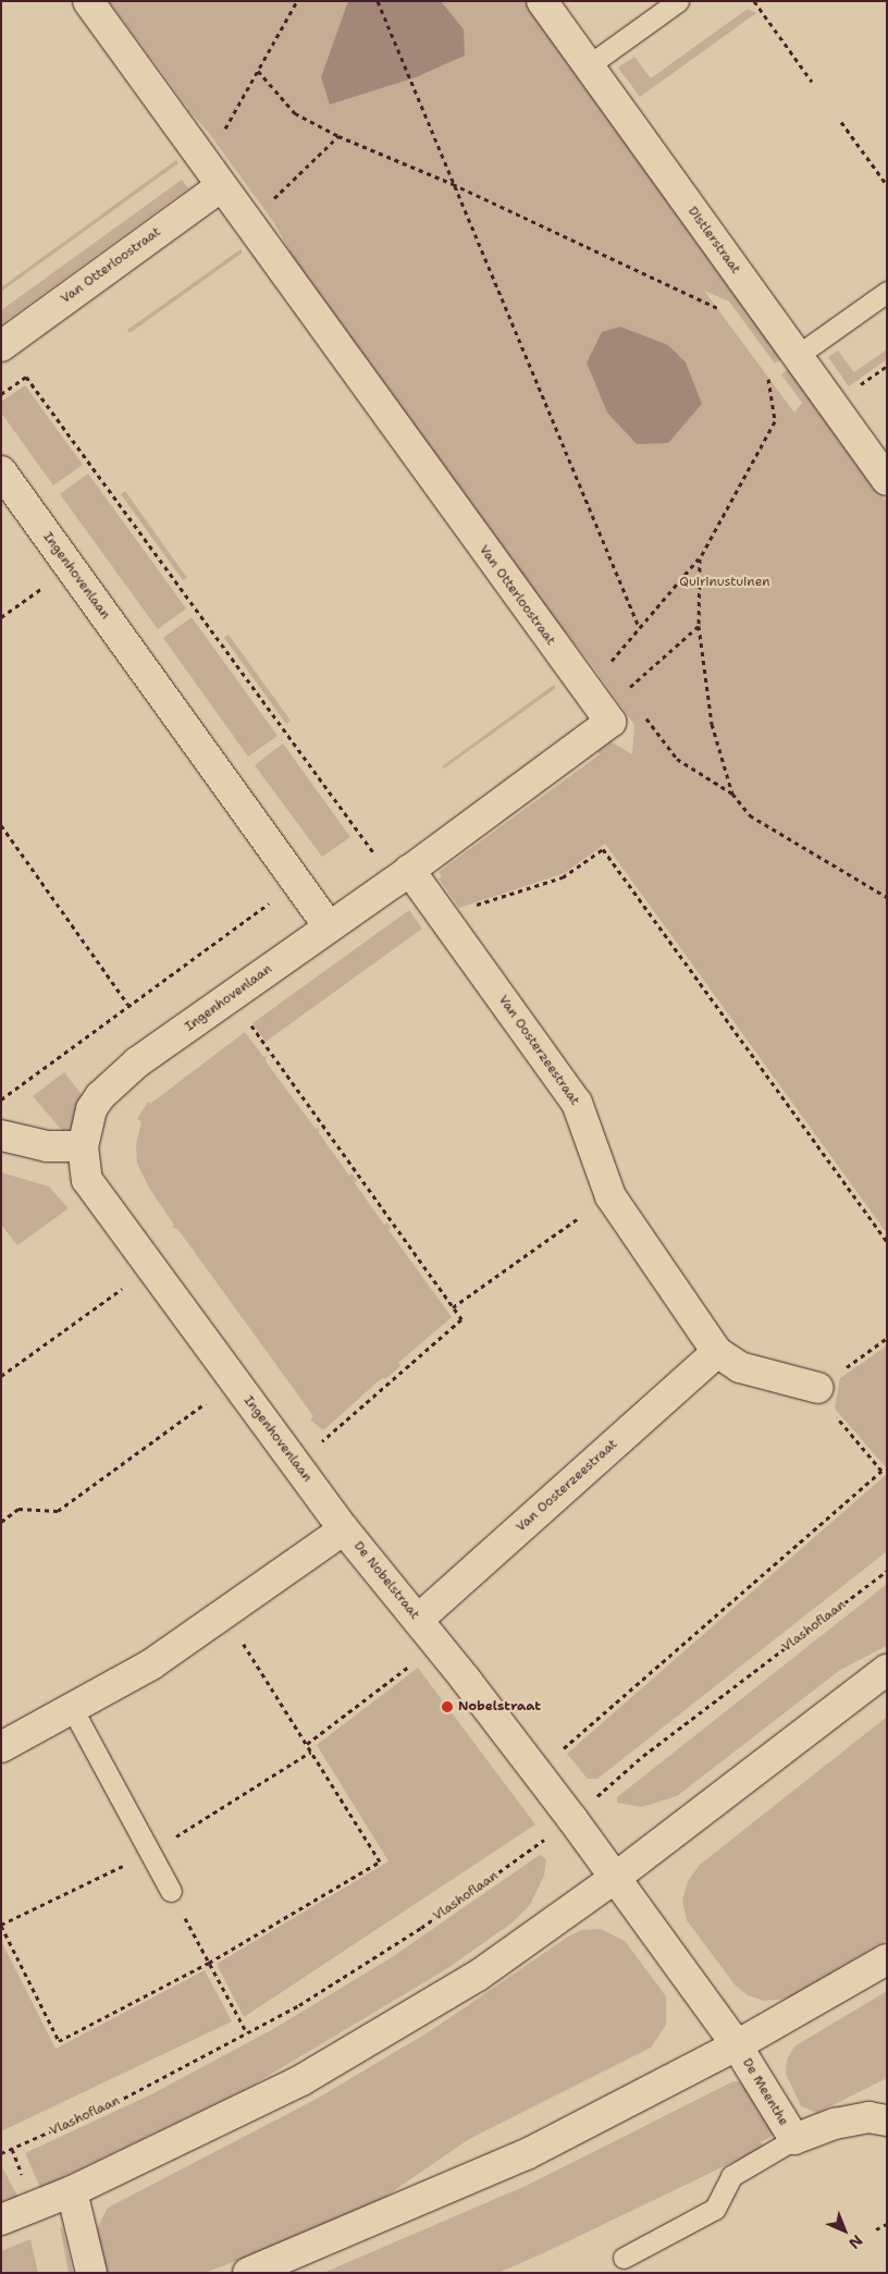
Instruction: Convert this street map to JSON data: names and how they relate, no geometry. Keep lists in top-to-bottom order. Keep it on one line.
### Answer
{"streets":{"street":["Distlerstraat","Van Otterloostraat","Ingenhovenlaan","Van Oosterzeestraat","De Nobelstraat","De Meenthe"],"path":["Vlashoflaan"]},"crossings":[["Ingenhovenlaan","De Nobelstraat"],["Van Oosterzeestraat","De Nobelstraat"],["De Nobelstraat","Vlashoflaan"],["De Nobelstraat","De Meenthe"]],"parks":["Quirinustuinen"],"places":["Nobelstraat"],"north":"bottom right"}
